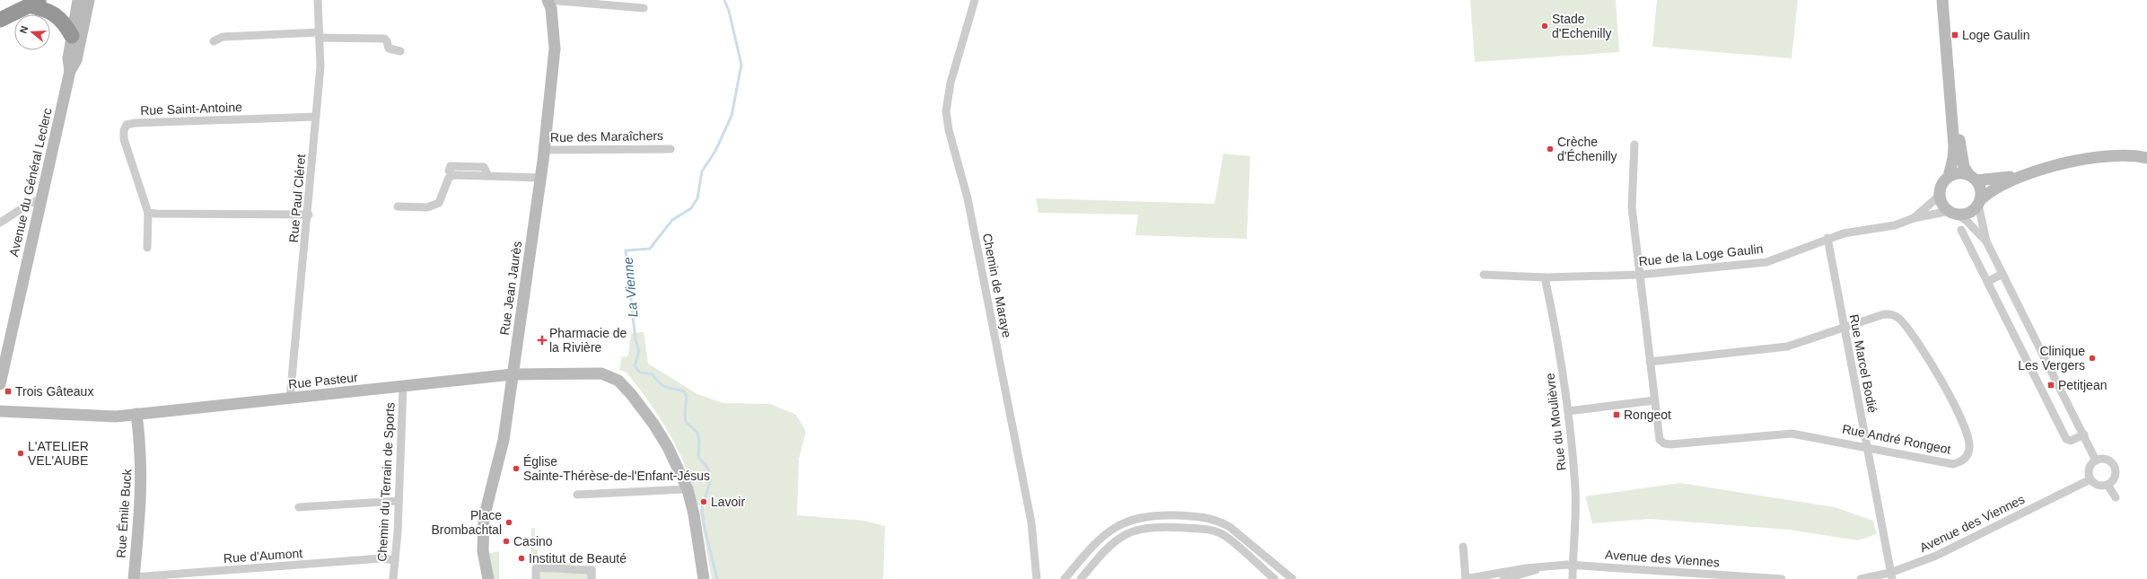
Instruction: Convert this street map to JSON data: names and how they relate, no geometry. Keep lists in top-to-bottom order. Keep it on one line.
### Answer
{"streets":{"street":["Rue Saint-Antoine","Rue des Maraîchers","Avenue du Général Leclerc","Rue Paul Cléret","Rue de la Loge Gaulin","Chemin de Maraye","Rue Jean Jaurès","Rue Marcel Bodié","Rue Pasteur","Rue du Moulièvre","Rue André Rongeot","Chemin du Terrain de Sports","Rue Émile Buck","Avenue des Viennes","Rue d'Aumont"]},"crossings":[["Rue Saint-Antoine","Rue Paul Cléret"],["Rue des Maraîchers","Rue Jean Jaurès"],["Rue Paul Cléret","Rue Pasteur"],["Rue de la Loge Gaulin","Rue Marcel Bodié"],["Rue de la Loge Gaulin","Rue du Moulièvre"],["Rue Jean Jaurès","Rue Pasteur"],["Rue Marcel Bodié","Rue André Rongeot"],["Rue Marcel Bodié","Avenue des Viennes"],["Rue Pasteur","Chemin du Terrain de Sports"],["Rue Pasteur","Rue Émile Buck"],["Rue du Moulièvre","Avenue des Viennes"],["Chemin du Terrain de Sports","Rue d'Aumont"],["Rue Émile Buck","Rue d'Aumont"]],"water":["La Vienne"],"places":{"other":["Stade d'Echenilly","Crèche d'Échenilly","Clinique Les Vergers","L'ATELIER VEL'AUBE","Église Sainte-Thérèse-de-l'Enfant-Jésus","Lavoir","Place Brombachtal","Casino","Institut de Beauté"],"transit":["Loge Gaulin","Petitjean","Trois Gâteaux","Rongeot"],"health":["Pharmacie de la Rivière"]},"north":"left"}
